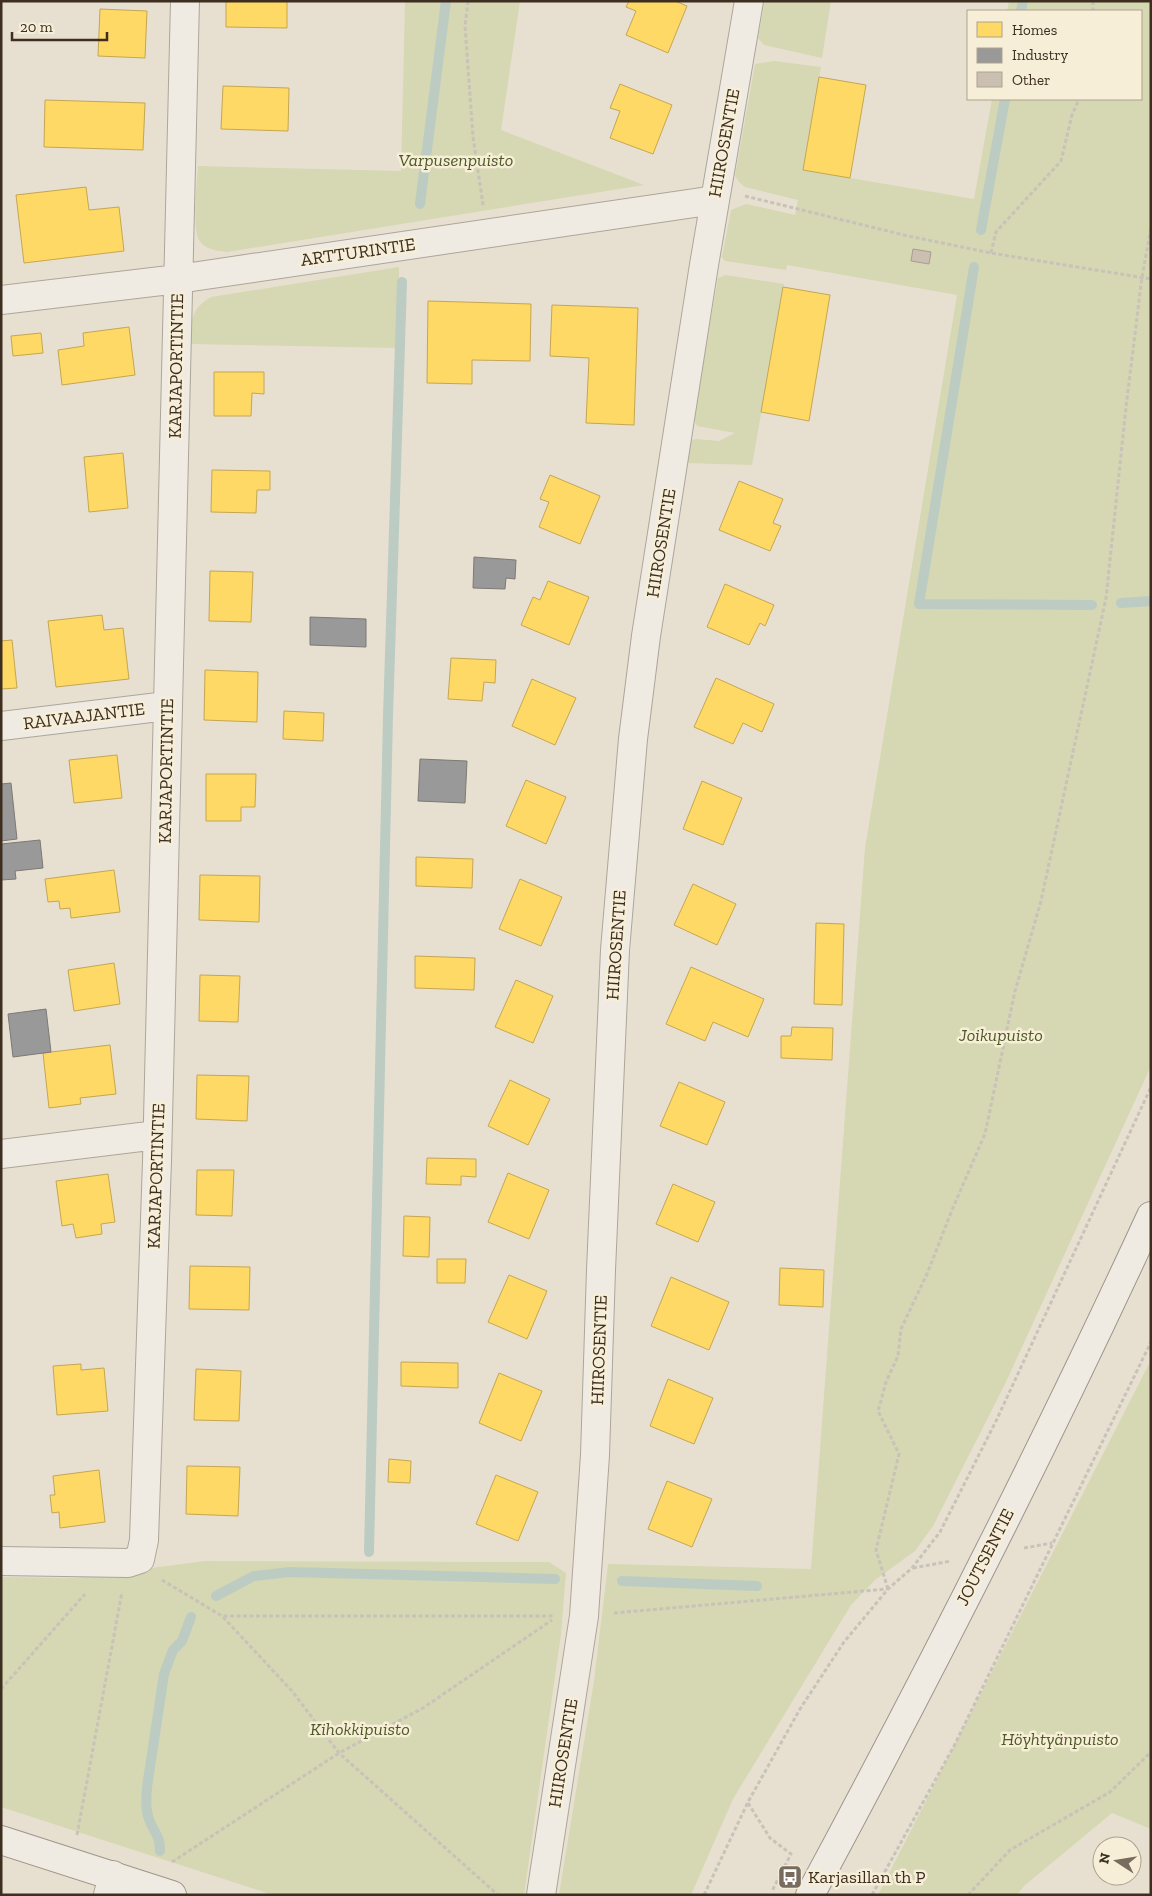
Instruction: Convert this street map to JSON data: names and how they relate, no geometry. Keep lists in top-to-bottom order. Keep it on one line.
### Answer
{"streets":{"street":["HIIROSENTIE","ARTTURINTIE","KARJAPORTINTIE","RAIVAAJANTIE","JOUTSENTIE"]},"crossings":[["HIIROSENTIE","ARTTURINTIE"],["ARTTURINTIE","KARJAPORTINTIE"],["KARJAPORTINTIE","RAIVAAJANTIE"]],"parks":["Varpusenpuisto","Joikupuisto","Kihokkipuisto","Höyhtyänpuisto"],"places":{"bus stop":["Karjasillan th P"]},"legend":["Homes","Industry","Other"],"scale_bar":"20 m","north":"left"}
